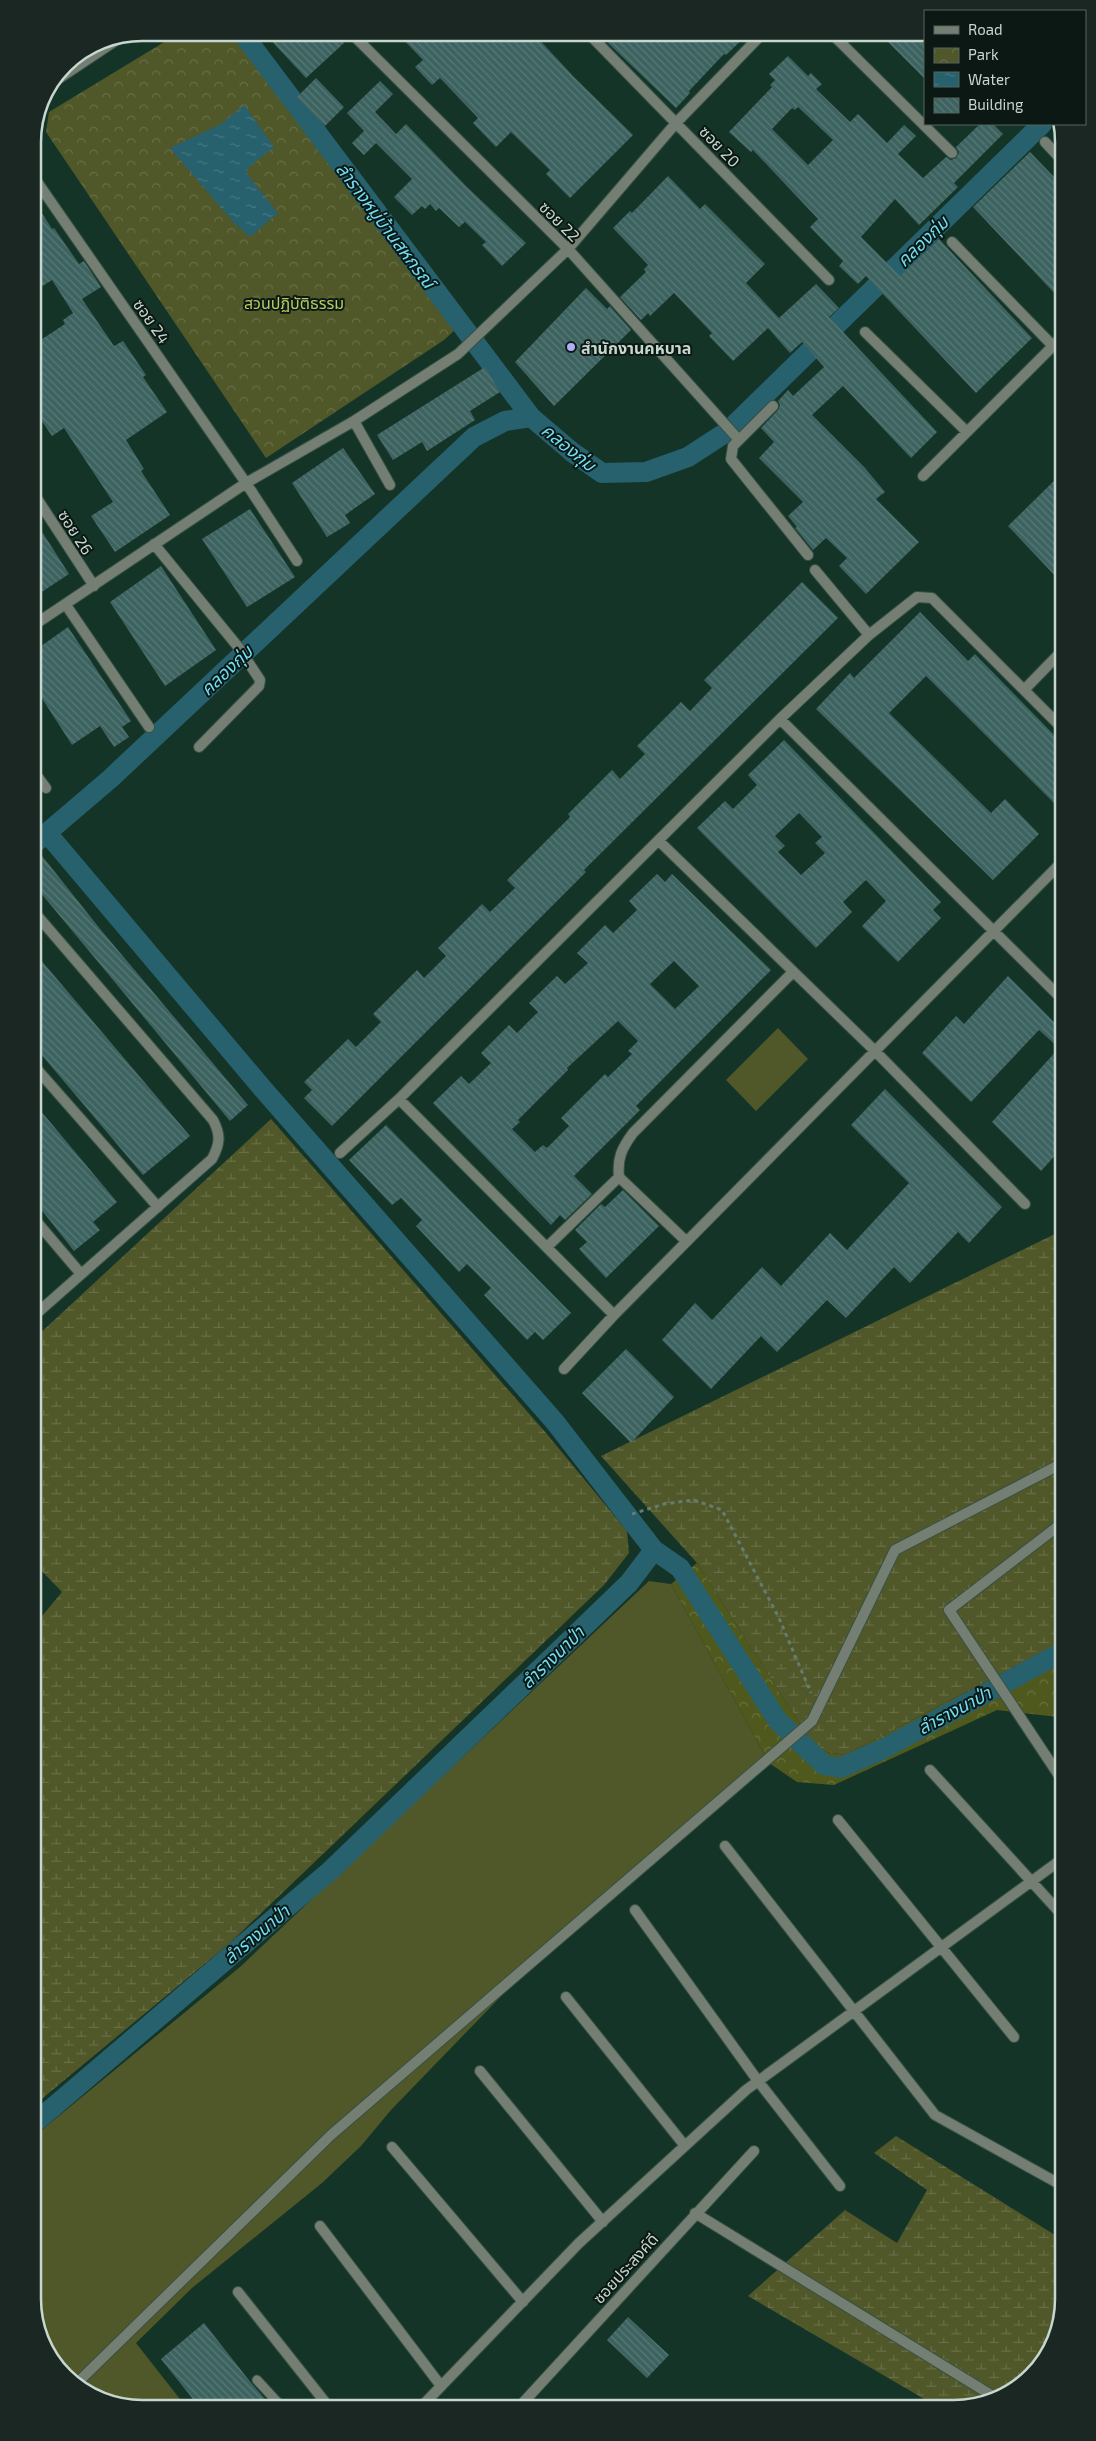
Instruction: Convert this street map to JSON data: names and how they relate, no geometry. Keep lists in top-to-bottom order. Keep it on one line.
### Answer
{"streets":{"street":["ซอย 20","ซอย 22","ซอย 24","ซอย 26","ซอยประสงค์ดี"]},"water":["ลำรางหมู่บ้านสหกรณ์","คลองกุ่ม","ลำรางนาป่า"],"parks":["สวนปฏิบัติธรรม"],"places":["สำนักงานคหบาล"],"legend":["Road","Park","Water","Building"]}
